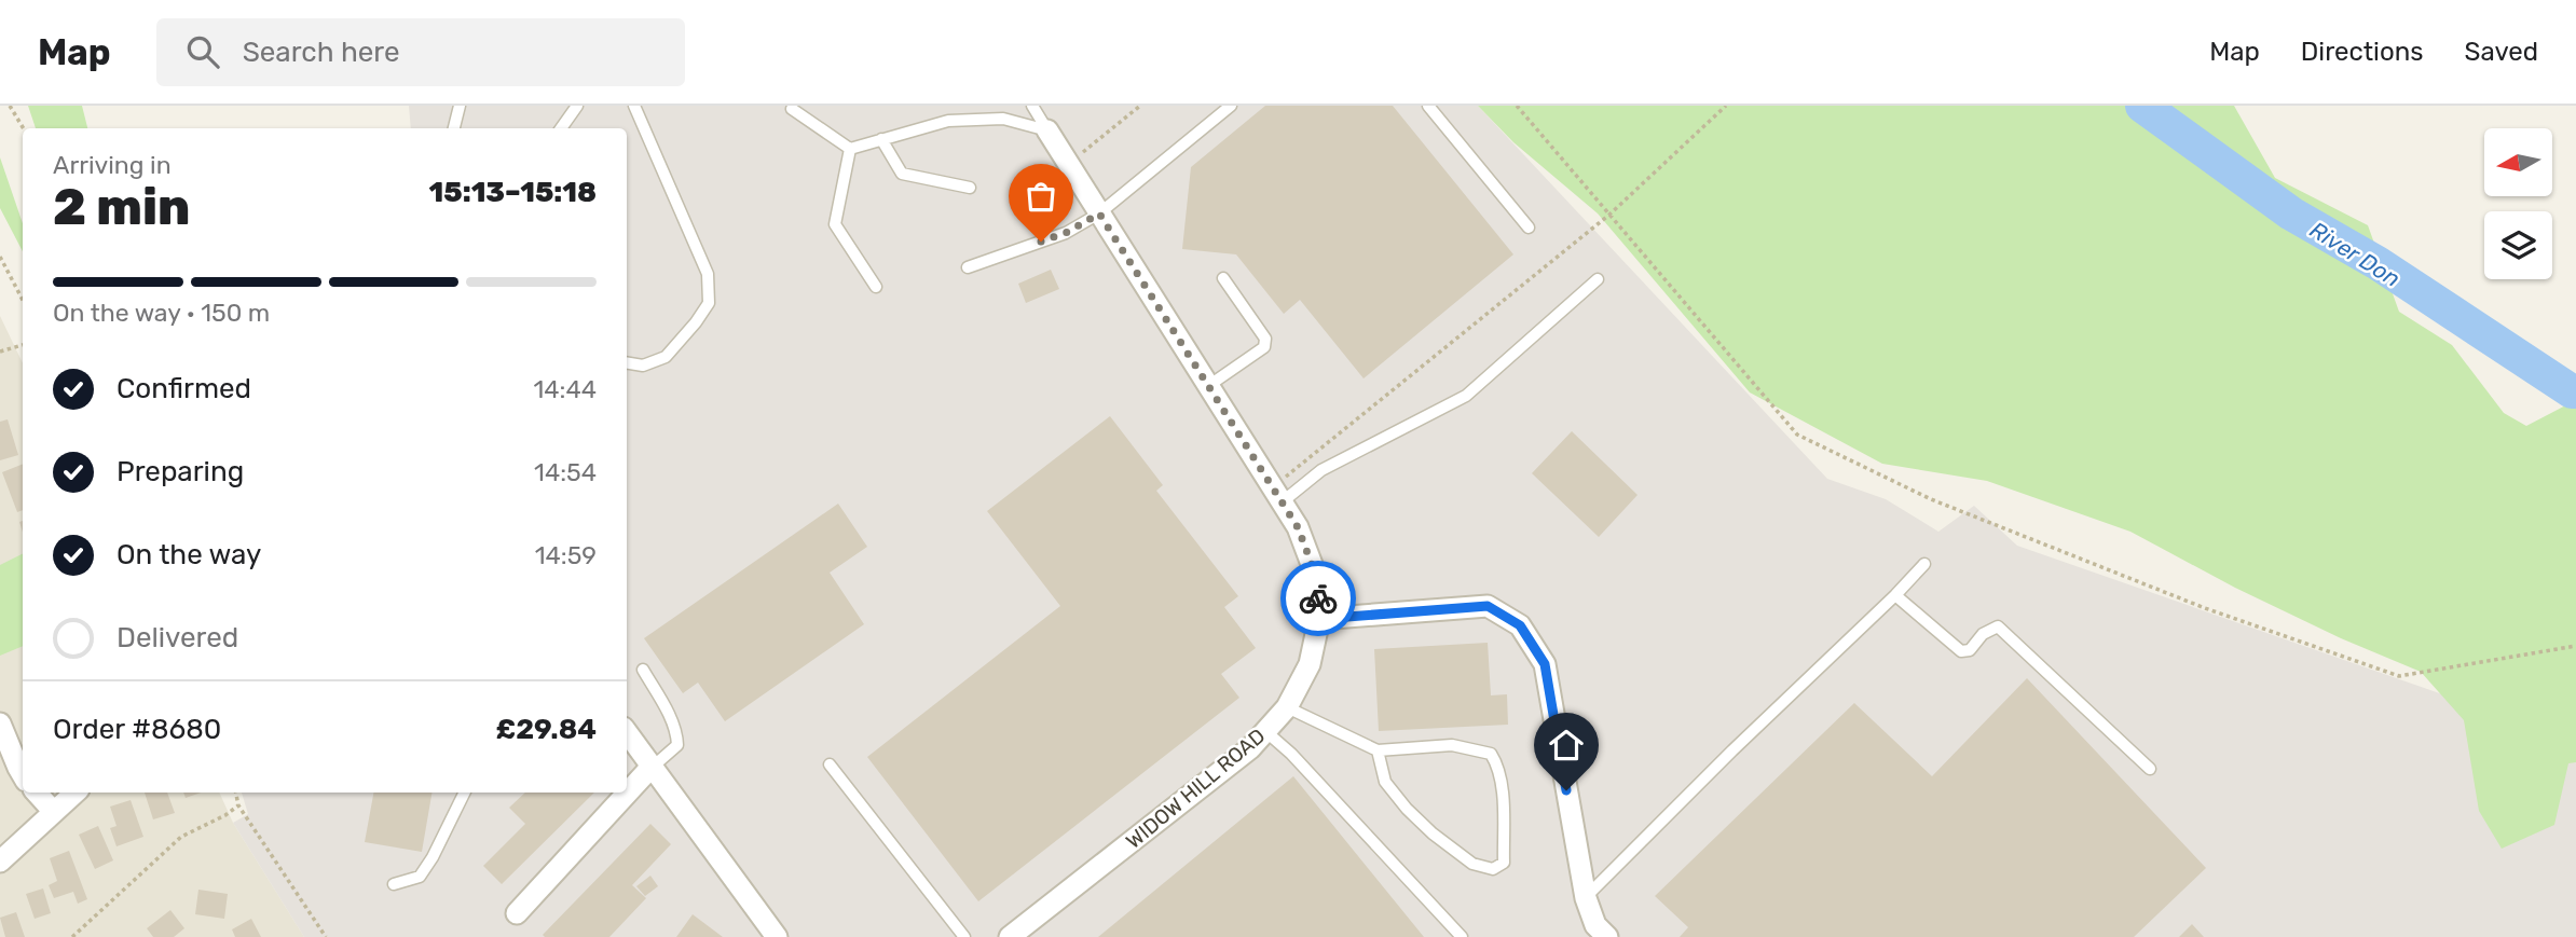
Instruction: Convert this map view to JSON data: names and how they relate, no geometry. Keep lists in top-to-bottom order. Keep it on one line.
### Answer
{"streets":{"street":["WIDOW HILL ROAD"]},"water":["River Don"],"north":"left","page":{"header":"Map","search":"Search here","nav":["Map","Directions","Saved"],"heading":["2 min","Arriving in","15:13–15:18"],"panel":["Order #8680","£29.84"],"bar":"On the way · 150 m","list":[["Confirmed","14:44"],["Preparing","14:54"],["On the way","14:59"],"Delivered"]}}
